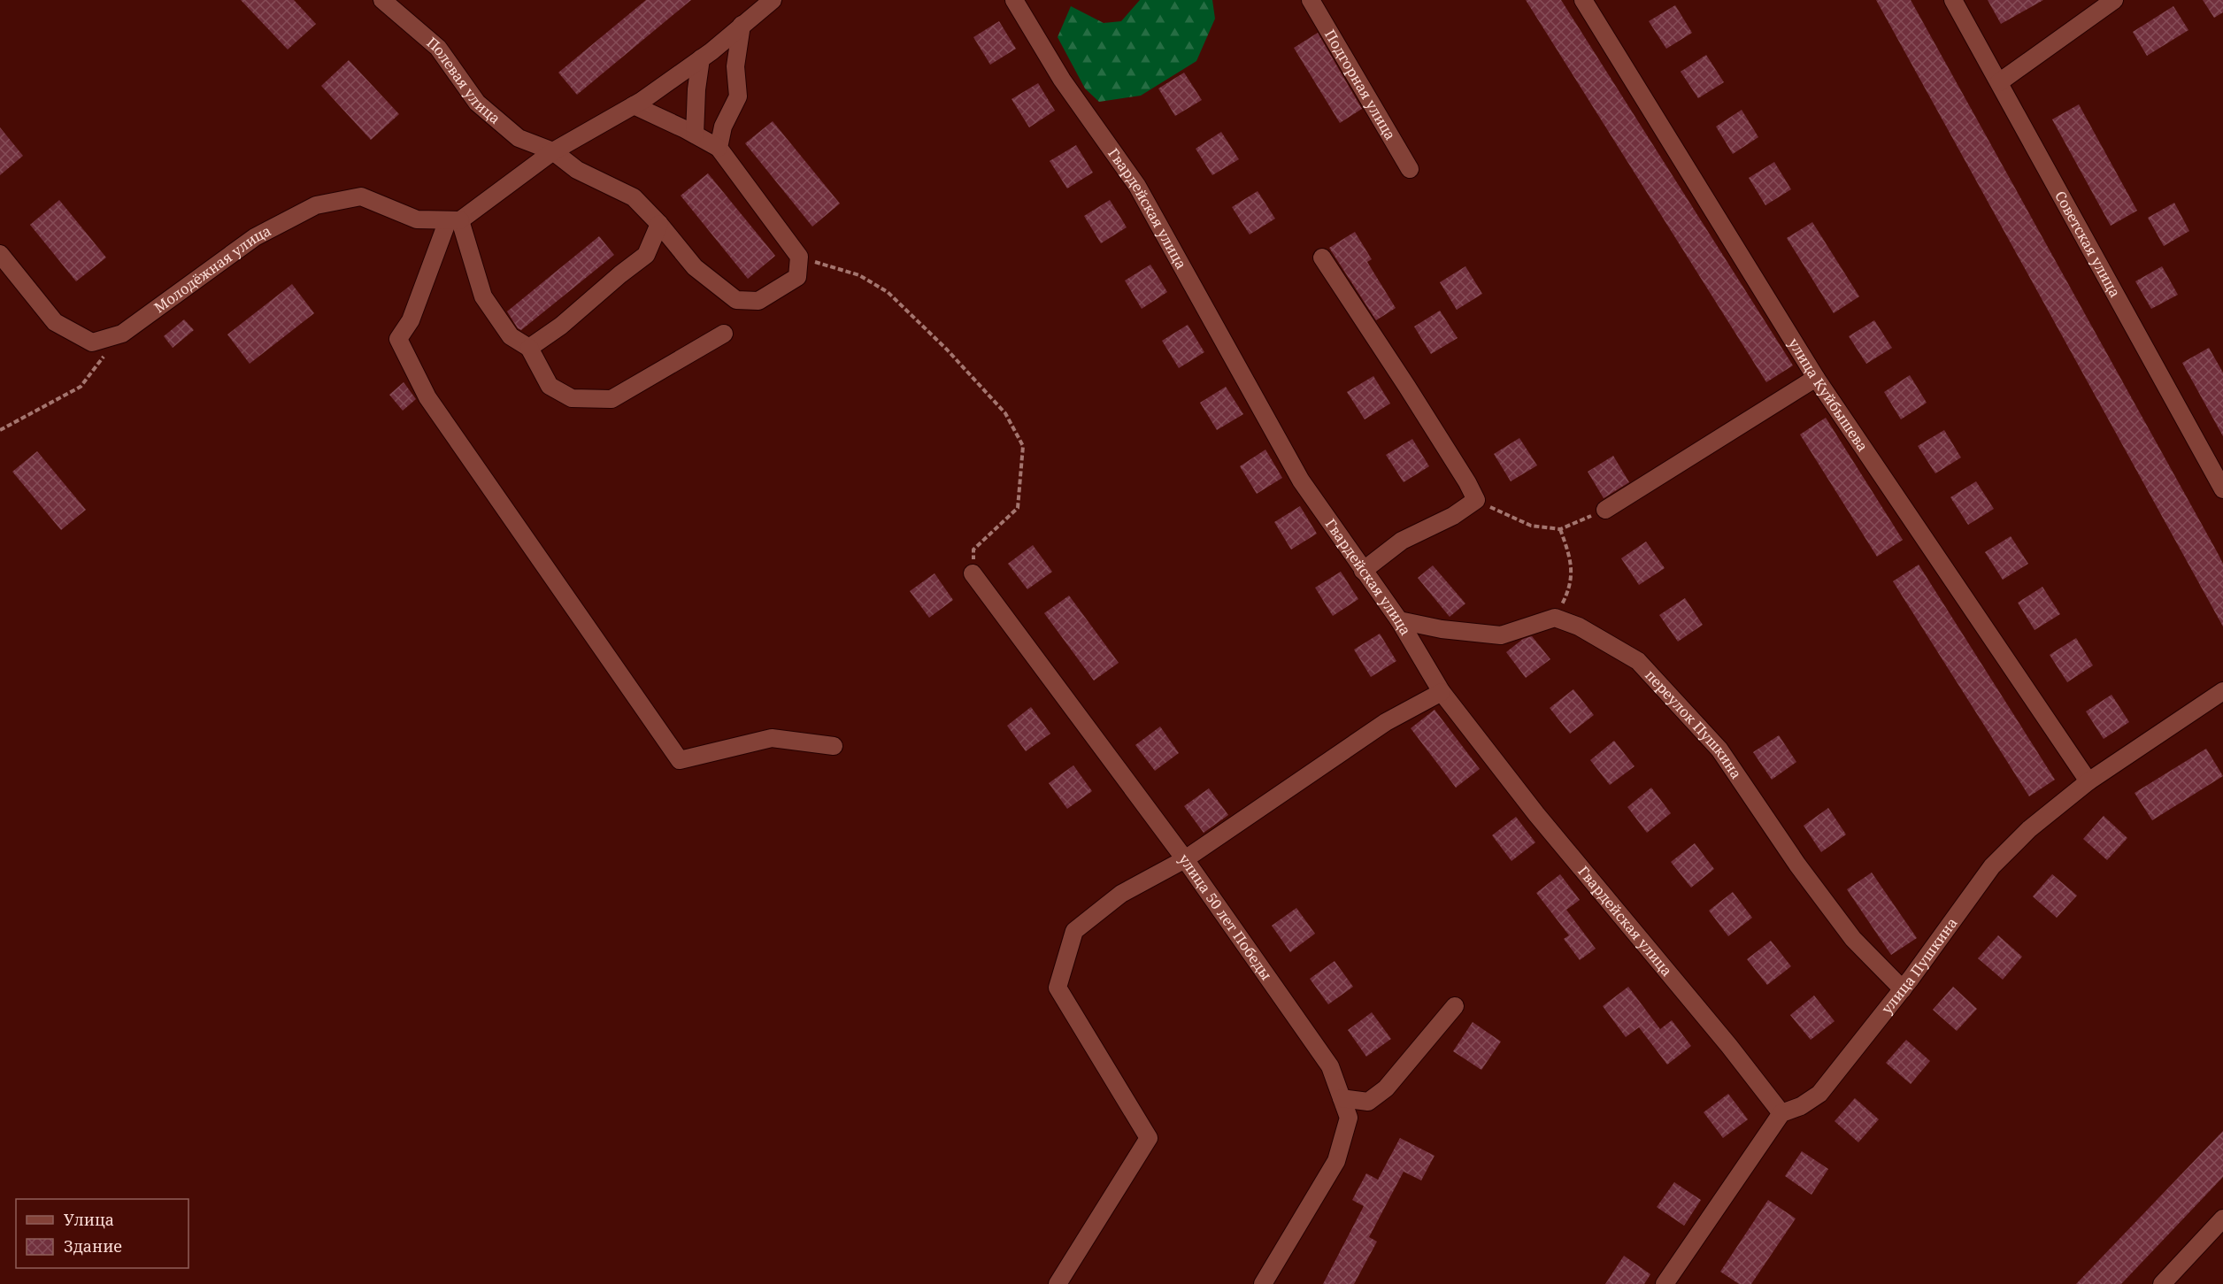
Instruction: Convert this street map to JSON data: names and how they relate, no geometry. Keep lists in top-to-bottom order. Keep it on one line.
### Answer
{"streets":{"street":["Полевая улица","Подгорная улица","Гвардейская улица","Советская улица","Молодёжная улица","улица Куйбышева","переулок Пушкина","улица 50 лет Победы","улица Пушкина"]},"crossings":[["Гвардейская улица","улица Пушкина"],["улица Куйбышева","улица Пушкина"],["переулок Пушкина","улица Пушкина"]],"legend":["Улица","Здание"]}
